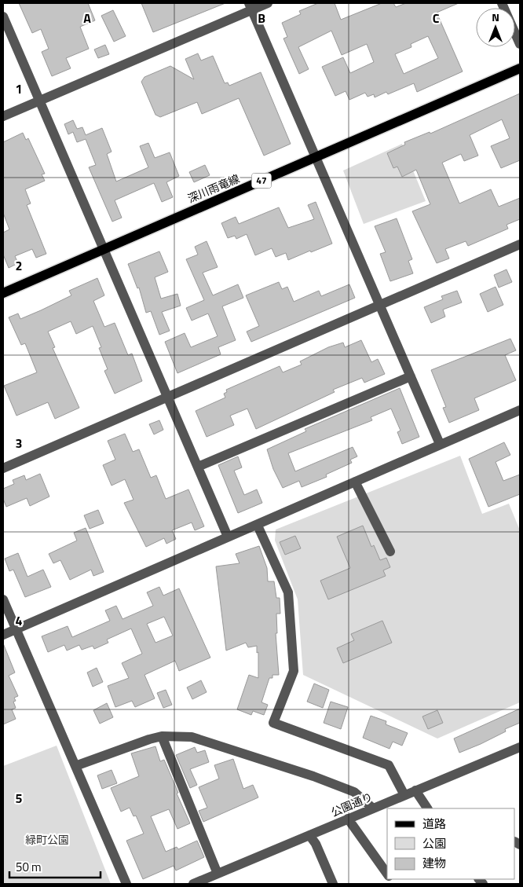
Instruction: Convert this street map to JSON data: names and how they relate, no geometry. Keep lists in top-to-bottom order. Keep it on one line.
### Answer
{"streets":{"main road":["47","深川雨竜線"],"street":["公園通り"]},"parks":["緑町公園"],"legend":["道路","公園","建物"],"scale_bar":"50 m","north":"top","grid":{"columns":["A","B","C"],"rows":["1","2","3","4","5"]}}
